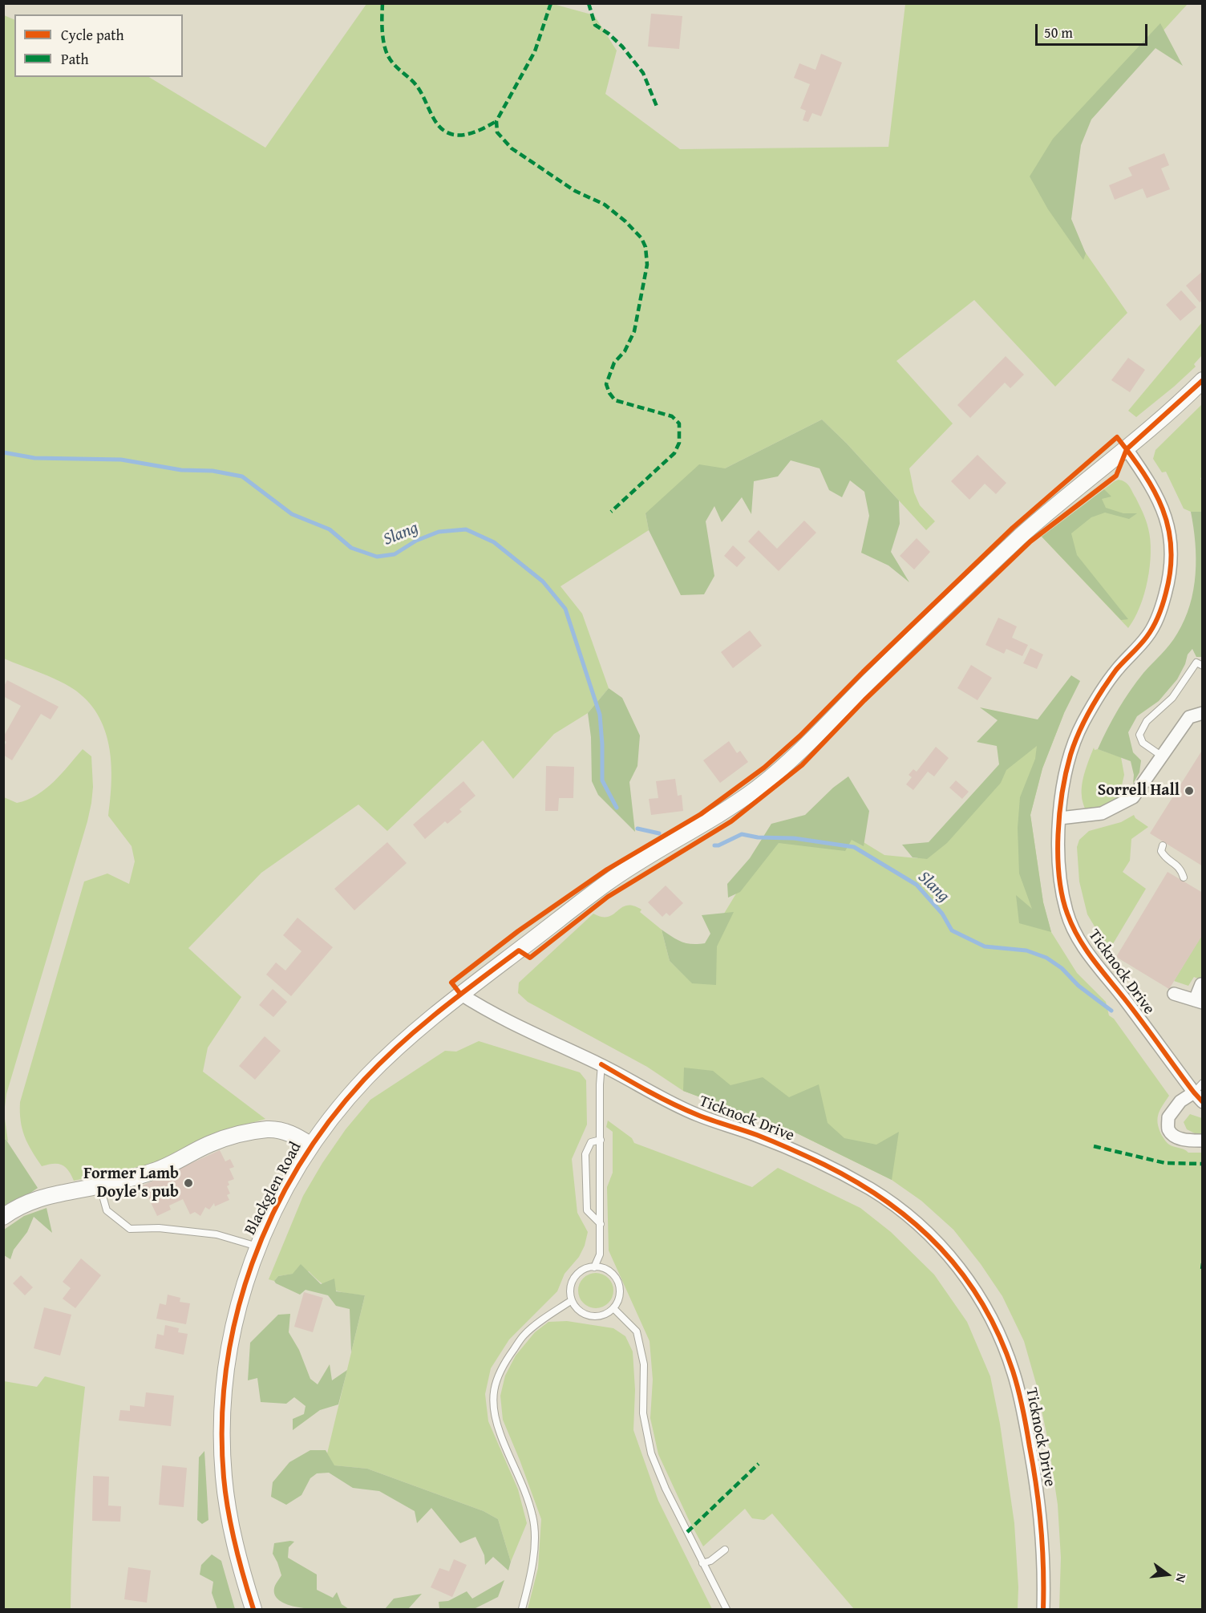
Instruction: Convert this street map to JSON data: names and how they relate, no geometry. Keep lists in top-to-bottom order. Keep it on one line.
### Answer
{"streets":{"street":["Ticknock Drive","Blackglen Road"]},"crossings":[["Ticknock Drive","Blackglen Road"]],"water":["Slang"],"places":["Sorrell Hall","Former Lamb Doyle's pub"],"legend":["Cycle path","Path"],"scale_bar":"50 m","north":"right"}
